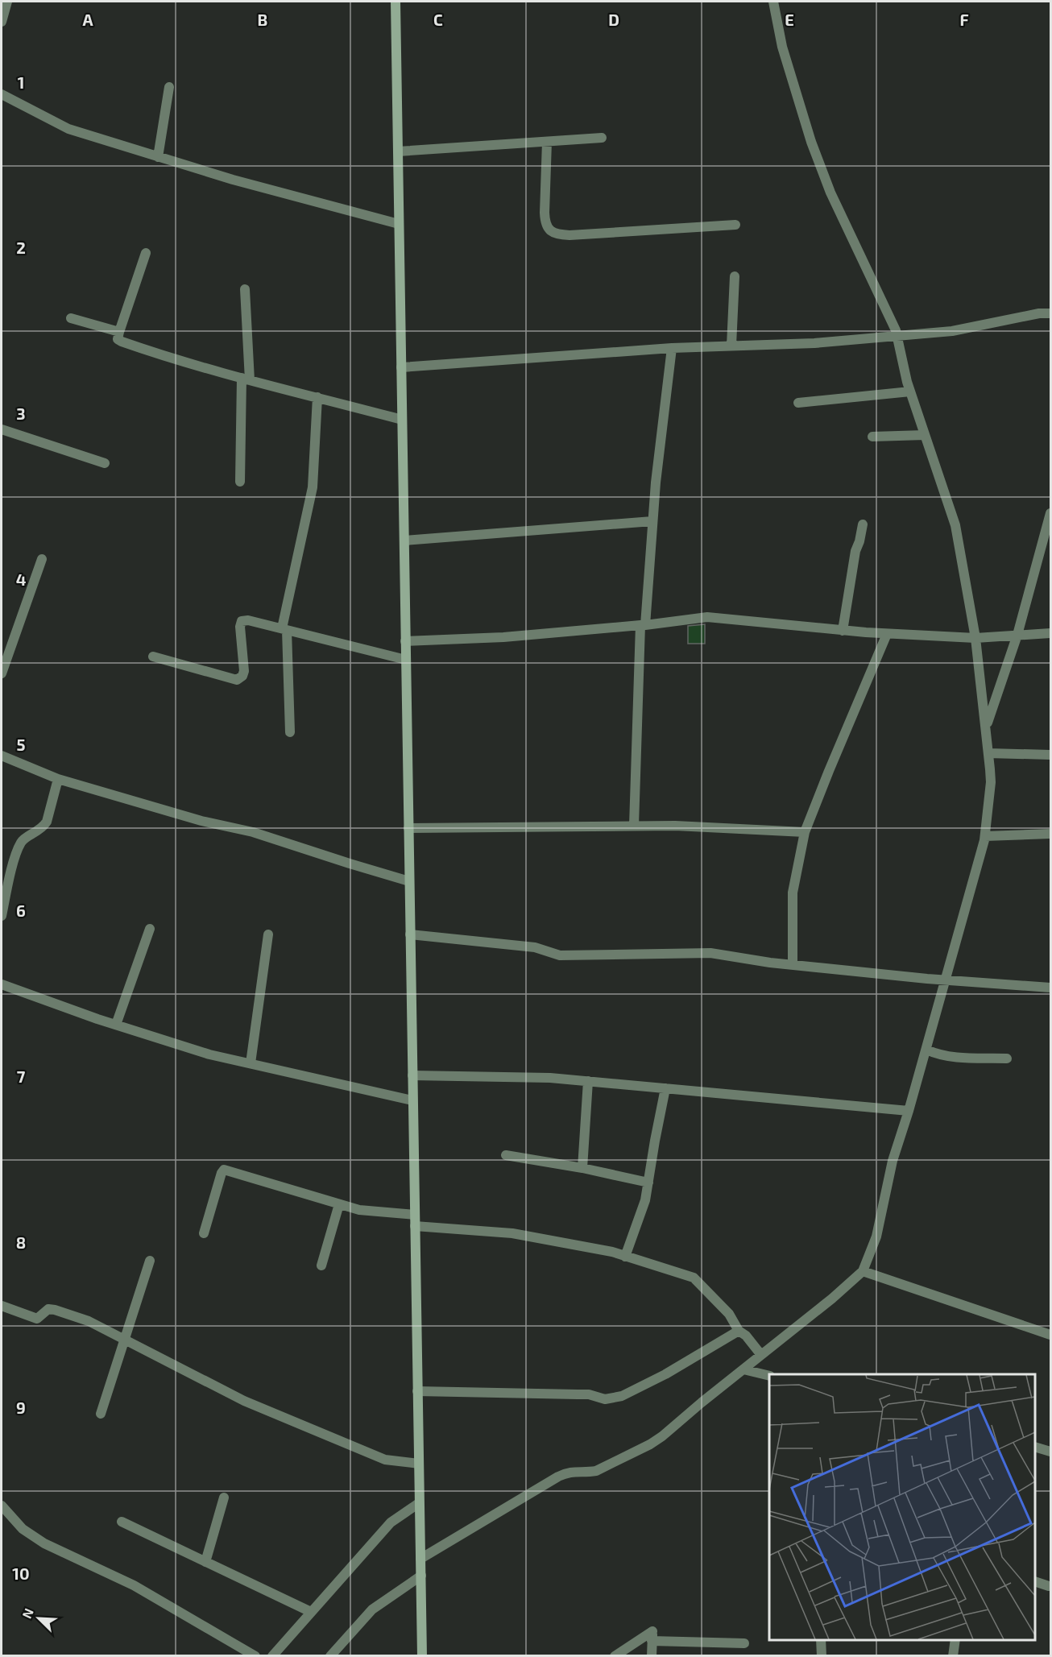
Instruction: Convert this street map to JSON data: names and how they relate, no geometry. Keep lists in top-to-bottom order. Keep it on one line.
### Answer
{"north":"top left","grid":{"columns":["A","B","C","D","E","F"],"rows":["1","2","3","4","5","6","7","8","9","10"]}}
